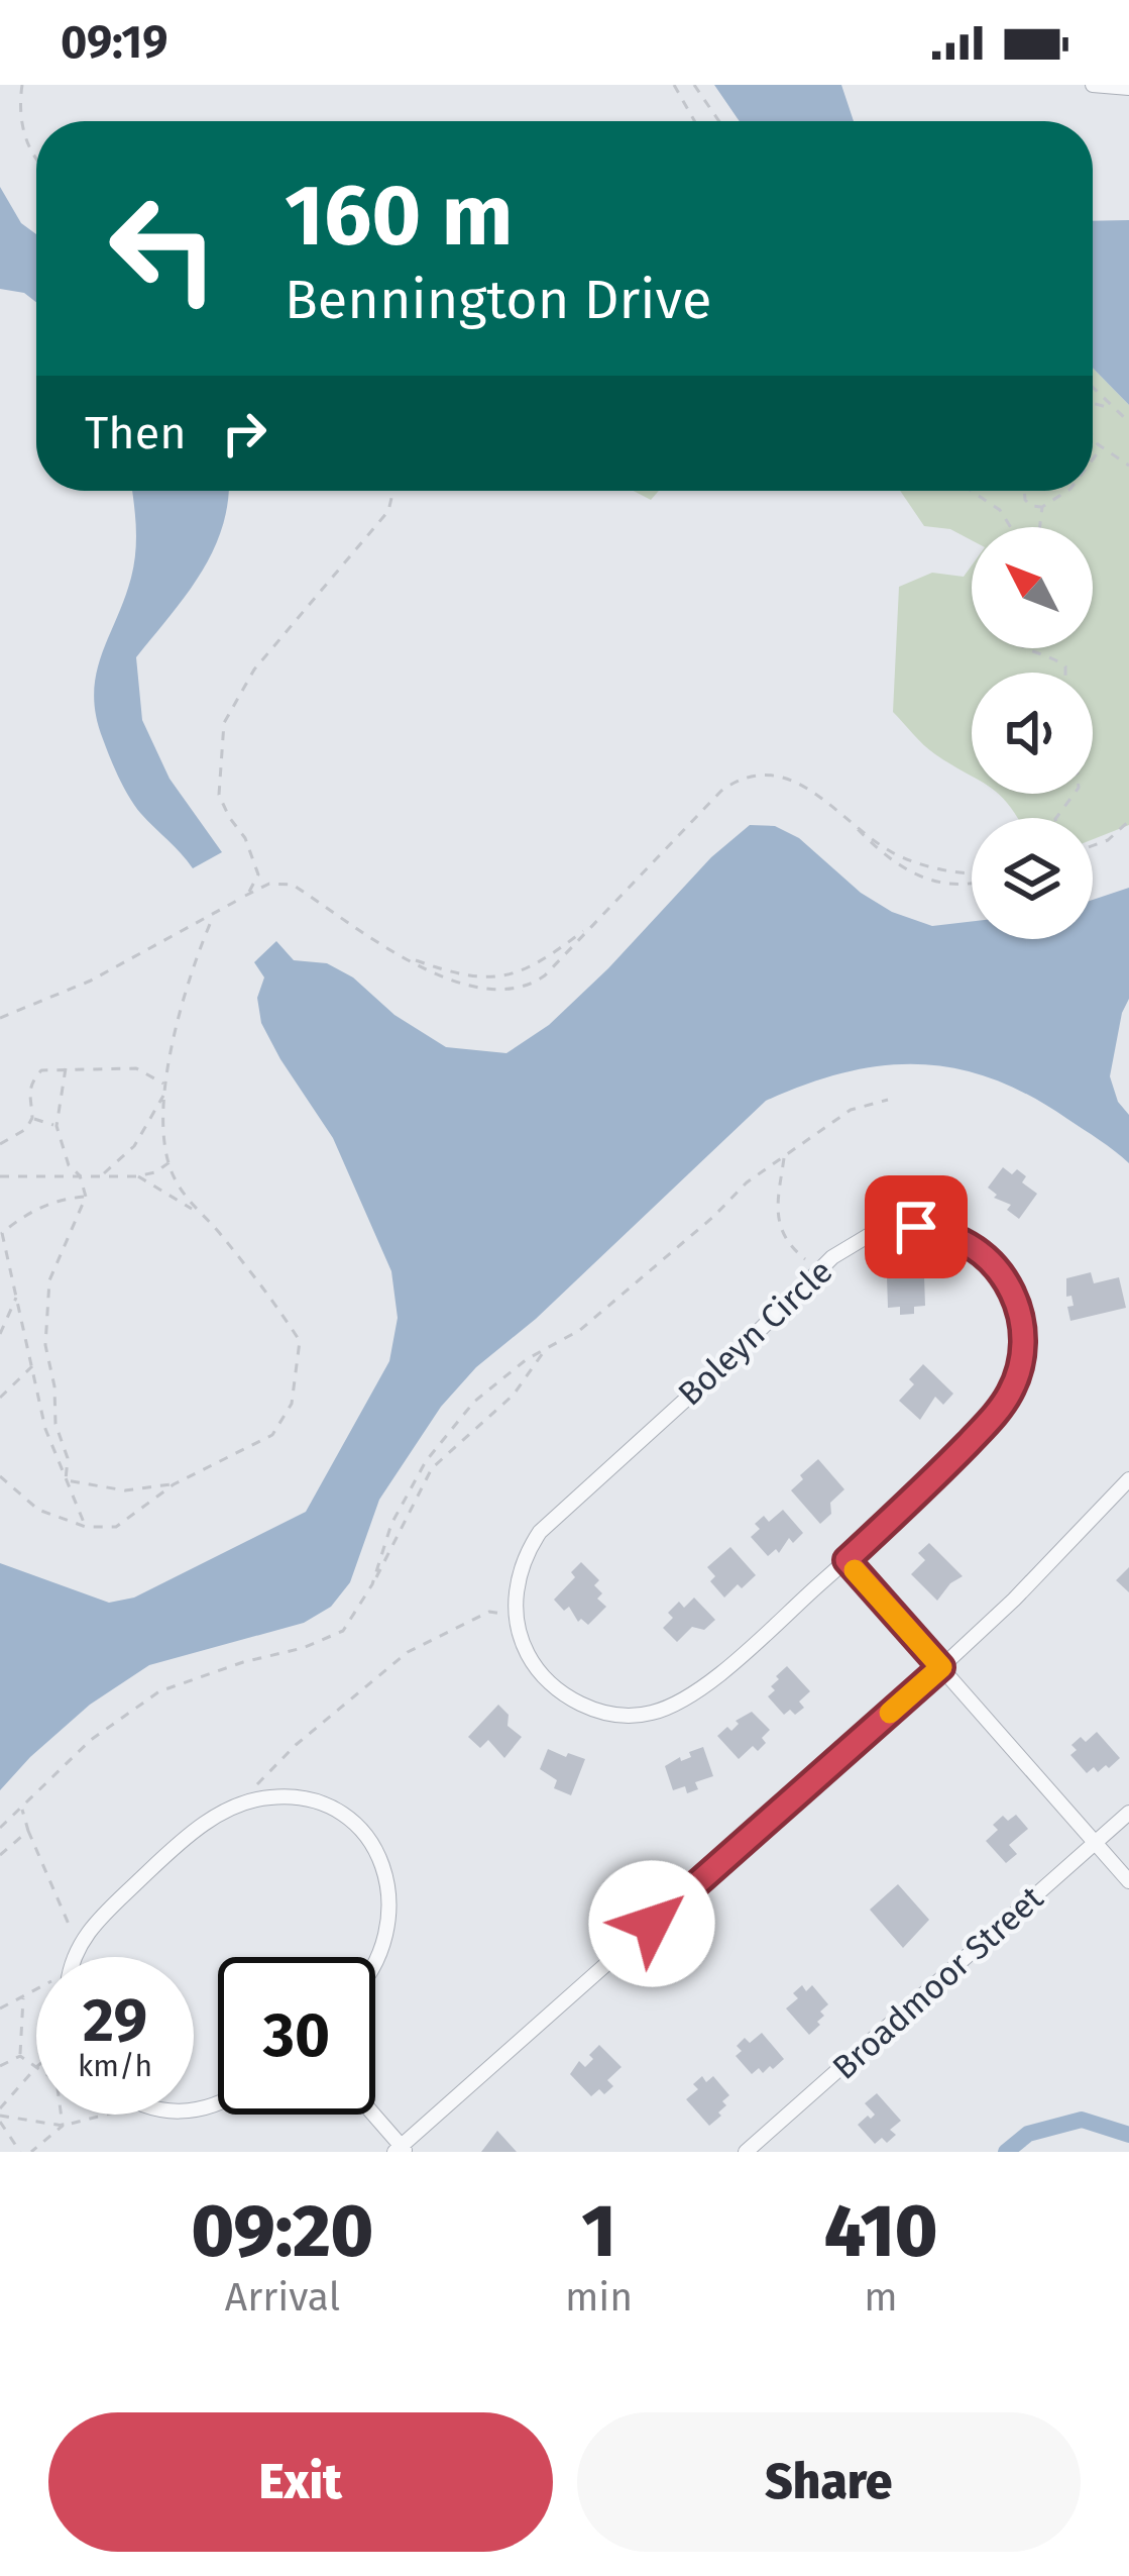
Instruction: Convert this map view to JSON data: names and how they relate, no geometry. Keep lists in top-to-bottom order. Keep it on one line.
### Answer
{"streets":{"street":["Boleyn Circle","Broadmoor Street"]},"north":"top left","page":{"status":"09:19","turn":["160 m","Bennington Drive"],"then":"Then","speed":"29 km/h","limit":"30","eta":["09:20","Arrival","1","min","410","m"],"buttons":["Exit","Share"]}}
